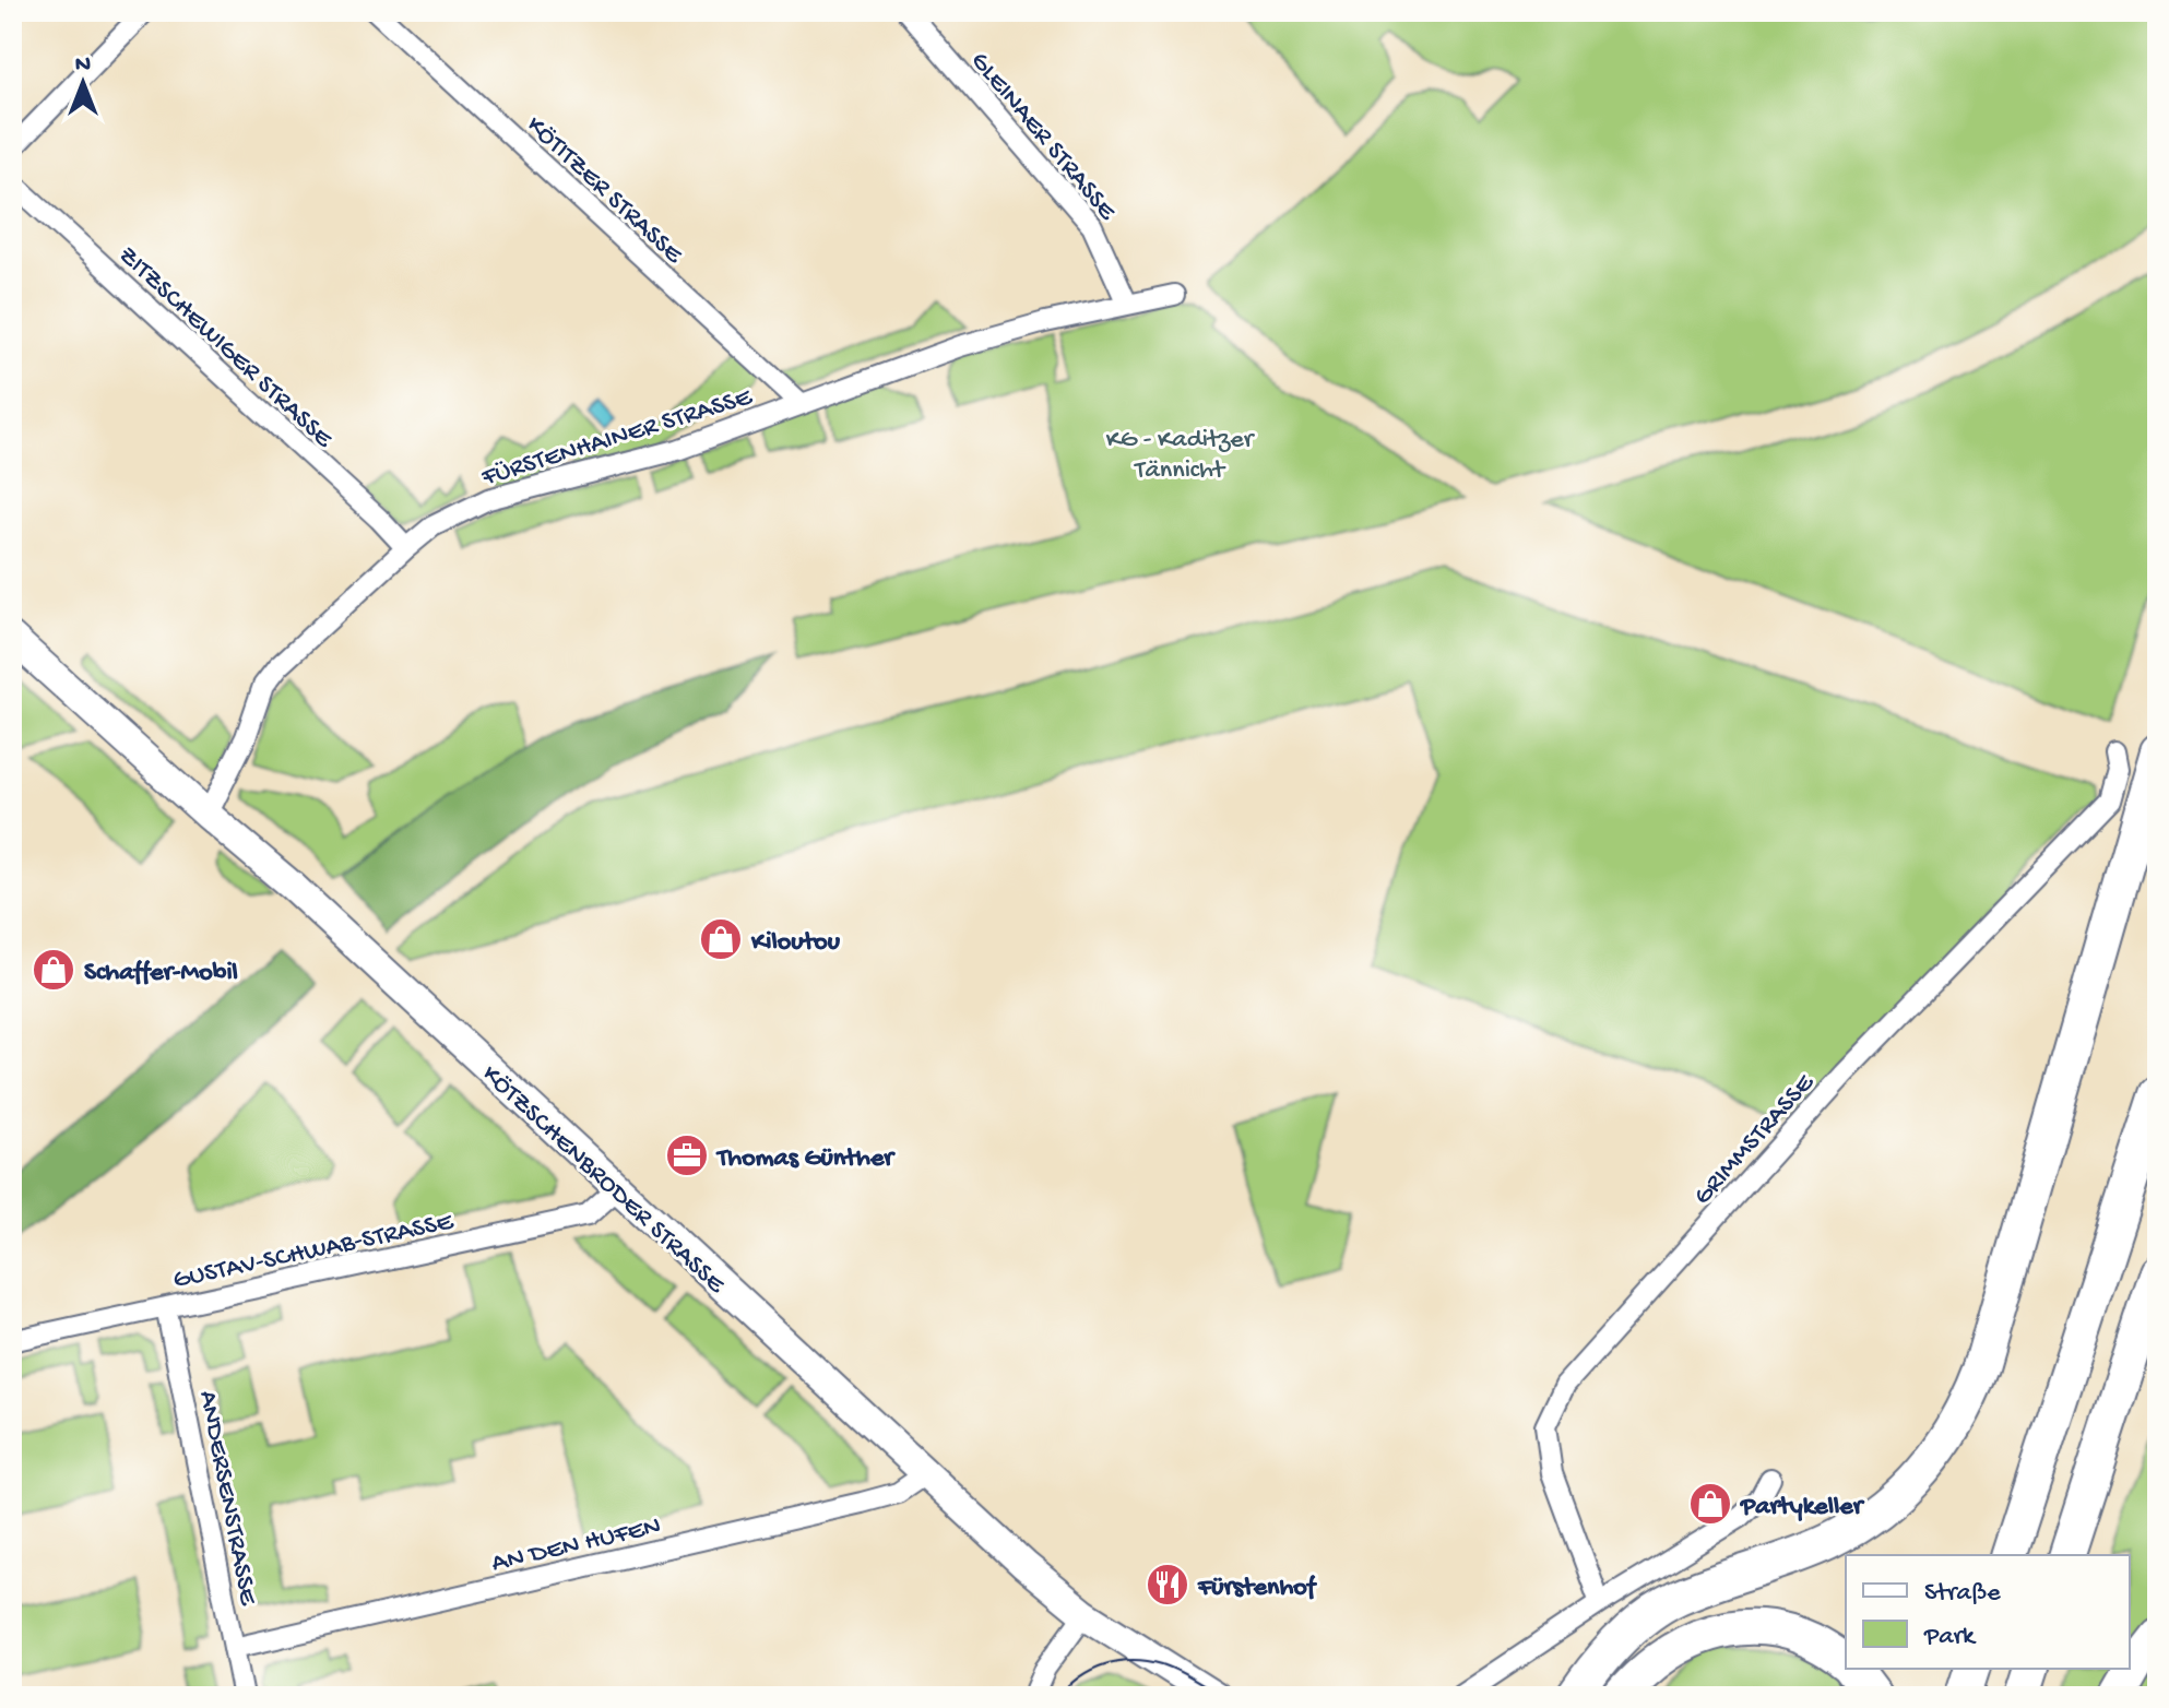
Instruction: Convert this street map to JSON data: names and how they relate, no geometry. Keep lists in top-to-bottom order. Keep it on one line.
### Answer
{"streets":{"street":["GLEINAER STRASSE","KÖTITZER STRASSE","ZITZSCHEWIGER STRASSE","FÜRSTENHAINER STRASSE","GRIMMSTRASSE","KÖTZSCHENBRODER STRASSE","GUSTAV-SCHWAB-STRASSE","ANDERSENSTRASSE","AN DEN HUFEN"]},"crossings":[["GLEINAER STRASSE","FÜRSTENHAINER STRASSE"],["KÖTITZER STRASSE","FÜRSTENHAINER STRASSE"],["ZITZSCHEWIGER STRASSE","FÜRSTENHAINER STRASSE"],["FÜRSTENHAINER STRASSE","KÖTZSCHENBRODER STRASSE"],["KÖTZSCHENBRODER STRASSE","GUSTAV-SCHWAB-STRASSE"],["KÖTZSCHENBRODER STRASSE","AN DEN HUFEN"],["GUSTAV-SCHWAB-STRASSE","ANDERSENSTRASSE"],["ANDERSENSTRASSE","AN DEN HUFEN"]],"parks":["KG - Kaditzer Tännicht"],"places":{"shop":["Kiloutou","Schaffer-Mobil","Partykeller"],"office":["Thomas Günther"],"restaurant":["Fürstenhof"]},"legend":["Straße","Park"],"north":"top"}
